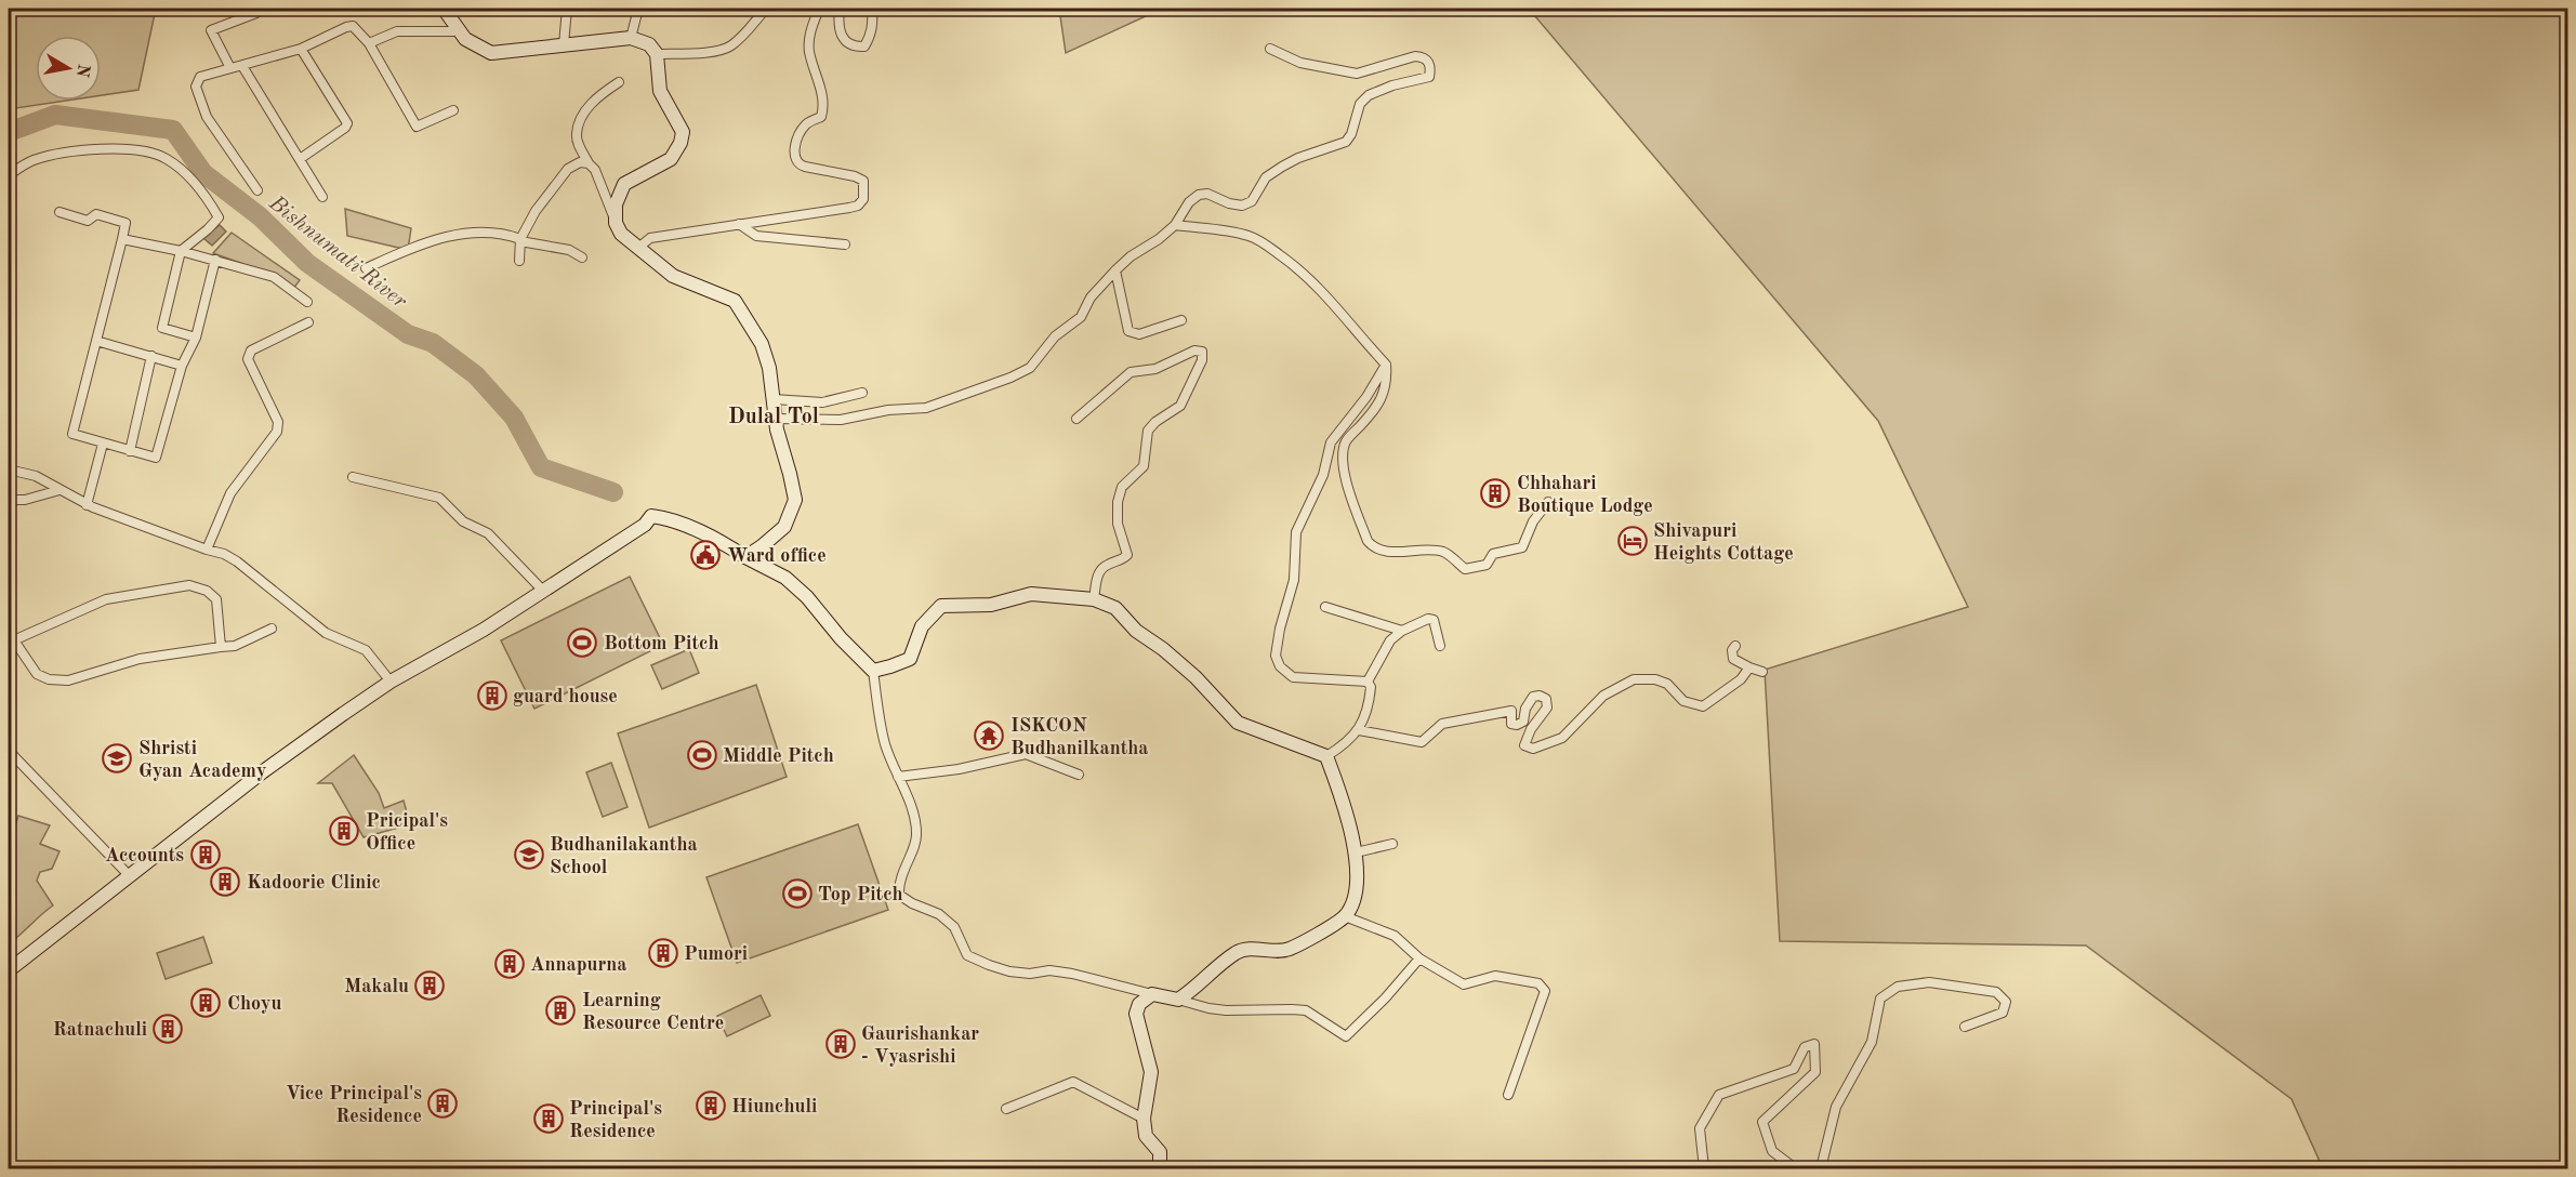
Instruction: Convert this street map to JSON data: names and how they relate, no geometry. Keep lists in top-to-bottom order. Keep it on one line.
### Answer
{"districts":["Dulal Tol"],"water":["Bishnumati River"],"places":{"building":["Chhahari Boutique Lodge","guard house","Pricipal's Office","Accounts","Kadoorie Clinic","Pumori","Annapurna","Makalu","Choyu","Learning Resource Centre","Ratnachuli","Gaurishankar - Vyasrishi","Vice Principal's Residence","Hiunchuli","Principal's Residence"],"hotel":["Shivapuri Heights Cottage"],"public building":["Ward office"],"sports":["Bottom Pitch","Middle Pitch","Top Pitch"],"temple":["ISKCON Budhanilkantha"],"school or university":["Shristi Gyan Academy","Budhanilakantha School"]},"north":"right"}
